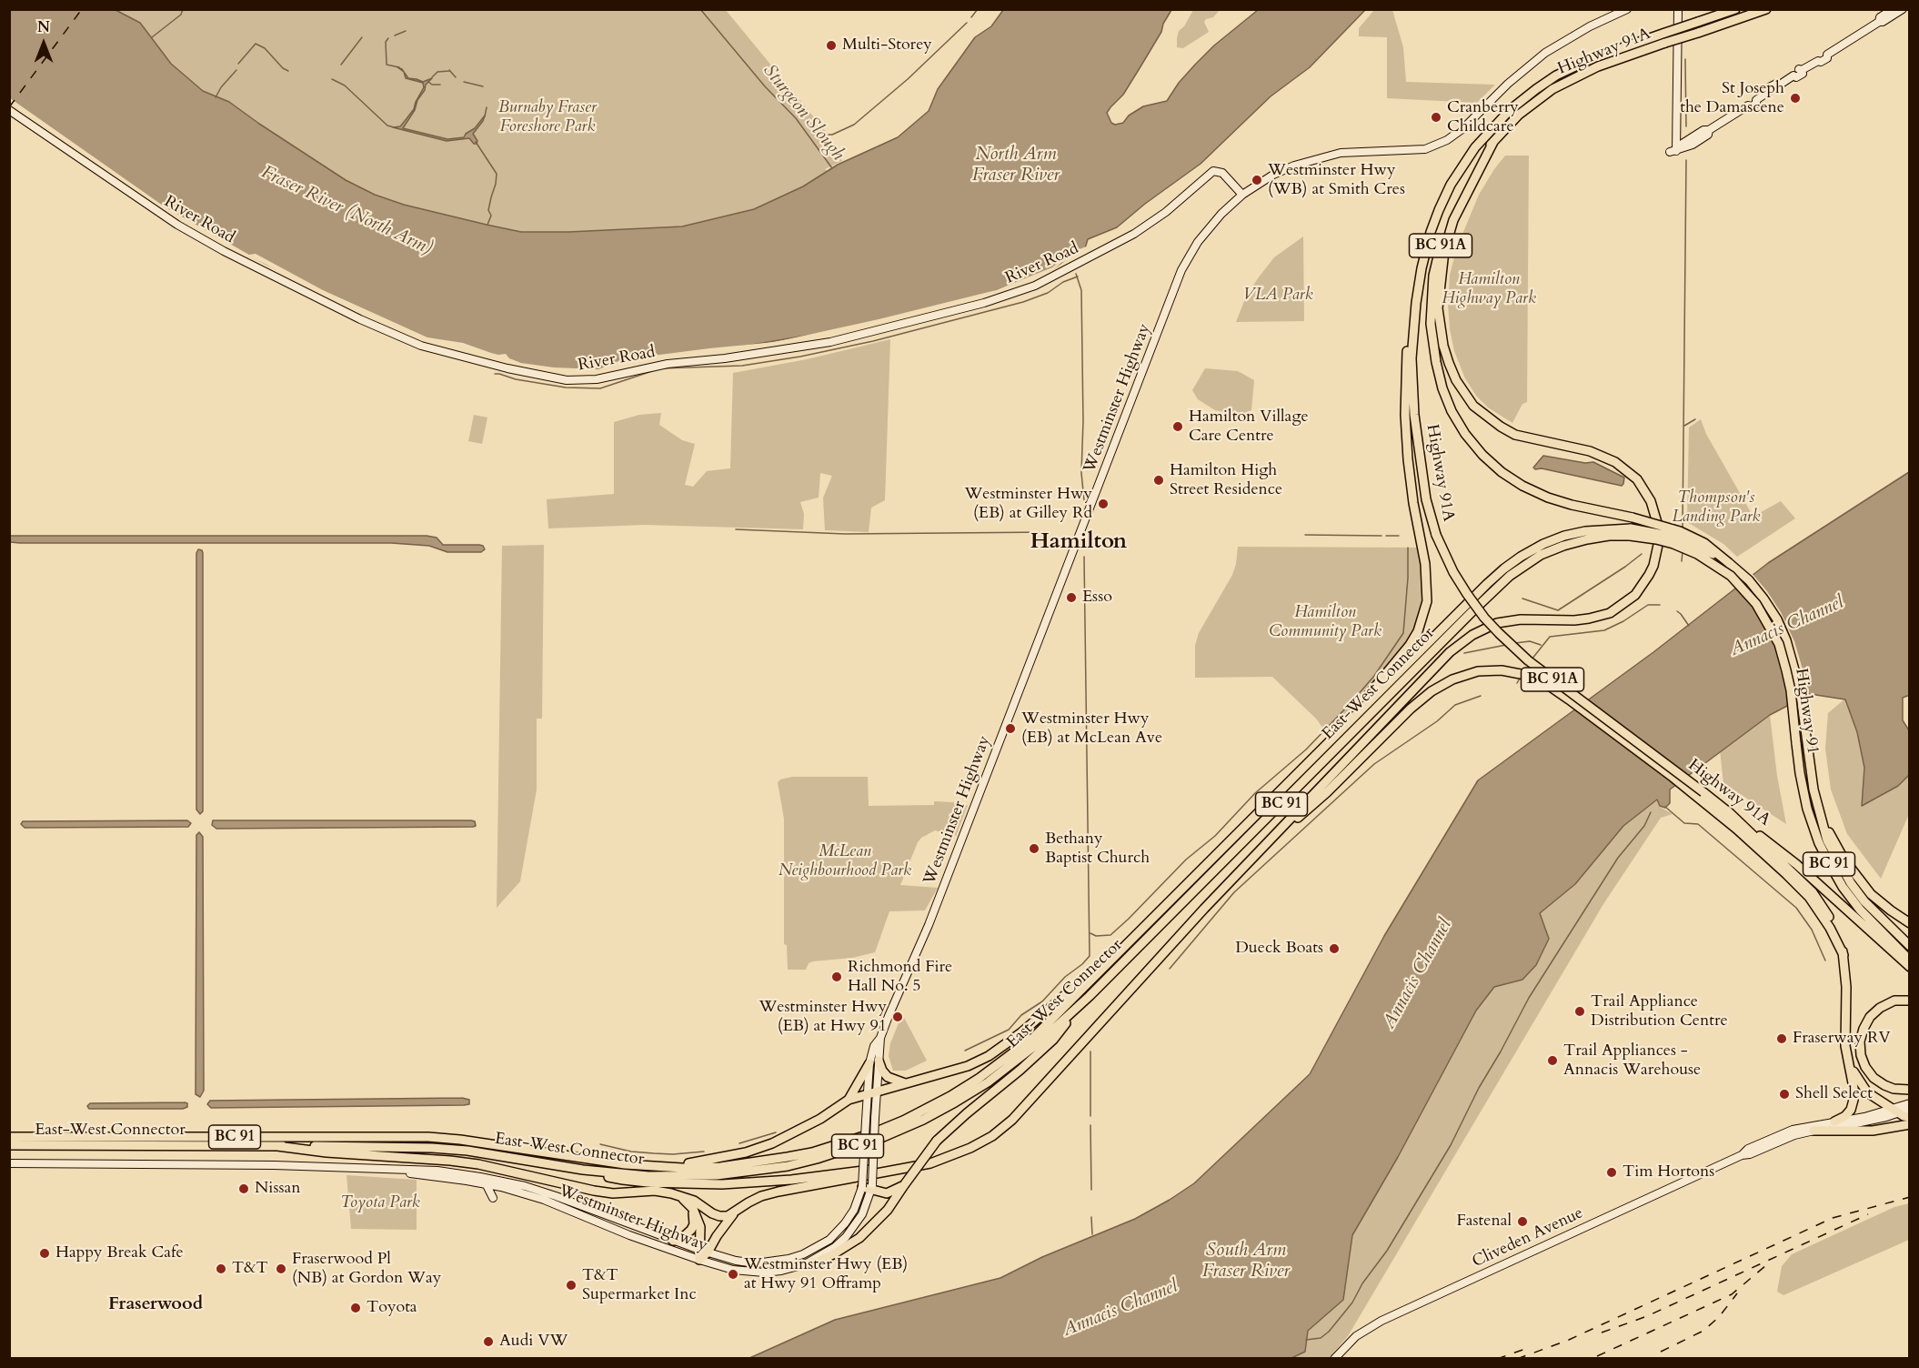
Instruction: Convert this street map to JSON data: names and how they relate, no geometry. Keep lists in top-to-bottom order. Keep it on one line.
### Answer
{"streets":{"highway":["Highway 91A","BC 91A","East-West Connector","Highway 91","BC 91"],"main road":["River Road","Westminster Highway","Cliveden Avenue"]},"crossings":[["Highway 91A","Highway 91"],["River Road","Westminster Highway"],["East-West Connector","Highway 91"]],"districts":["Hamilton","Fraserwood"],"water":["Sturgeon Slough","North Arm Fraser River","Fraser River (North Arm)","Annacis Channel","South Arm Fraser River"],"parks":["Burnaby Fraser Foreshore Park","Hamilton Highway Park","VLA Park","Thompson's Landing Park","Hamilton Community Park","McLean Neighbourhood Park","Toyota Park"],"places":["Multi-Storey","St Joseph the Damascene","Cranberry Childcare","Westminster Hwy (WB) at Smith Cres","Hamilton Village Care Centre","Hamilton High Street Residence","Westminster Hwy (EB) at Gilley Rd","Esso","Westminster Hwy (EB) at McLean Ave","Bethany Baptist Church","Dueck Boats","Richmond Fire Hall No. 5","Trail Appliance Distribution Centre","Westminster Hwy (EB) at Hwy 91","Fraserway RV","Trail Appliances - Annacis Warehouse","Shell Select","Tim Hortons","Nissan","Fastenal","Happy Break Cafe","T&T","Fraserwood Pl (NB) at Gordon Way","Westminster Hwy (EB) at Hwy 91 Offramp","T&T Supermarket Inc","Toyota","Audi VW"],"north":"top"}
